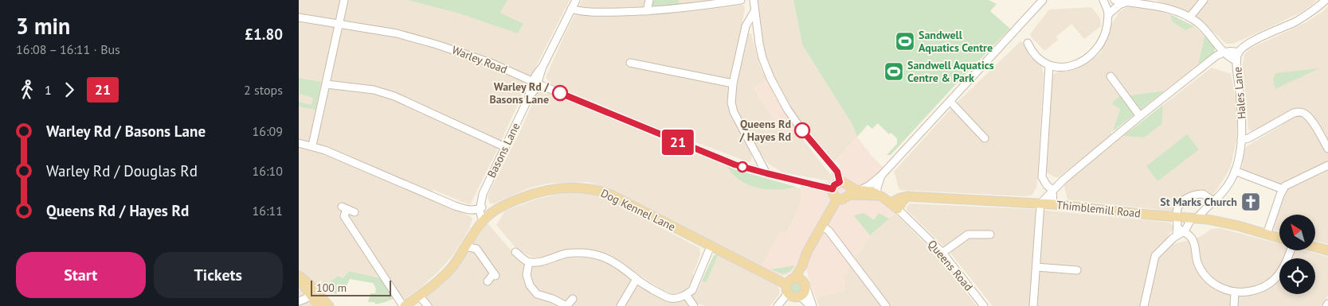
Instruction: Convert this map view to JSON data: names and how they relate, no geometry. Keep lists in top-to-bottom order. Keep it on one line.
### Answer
{"streets":{"main road":["Thimblemill Road","Dog Kennel Lane"],"street":["Warley Road","Hales Lane","Basons Lane","Queens Road"]},"crossings":[["Warley Road","Basons Lane"],["Hales Lane","Thimblemill Road"]],"places":{"sports":["Sandwell Aquatics Centre","Sandwell Aquatics Centre & Park"],"other":["Warley Rd / Basons Lane","Queens Rd / Hayes Rd"],"church":["St Marks Church"]},"lines":["bus line 21"],"scale_bar":"100 m","north":"top left","page":{"heading":["3 min","16:08 – 16:11 · Bus","£1.80"],"on_map":"21","legs":["1","21","2 stops"],"list":[{"name":"Warley Rd / Basons Lane","value":"16:09"},{"name":"Warley Rd / Douglas Rd","value":"16:10"},{"name":"Queens Rd / Hayes Rd","value":"16:11"}],"buttons":["Start","Tickets"],"scale":"100 m"}}
